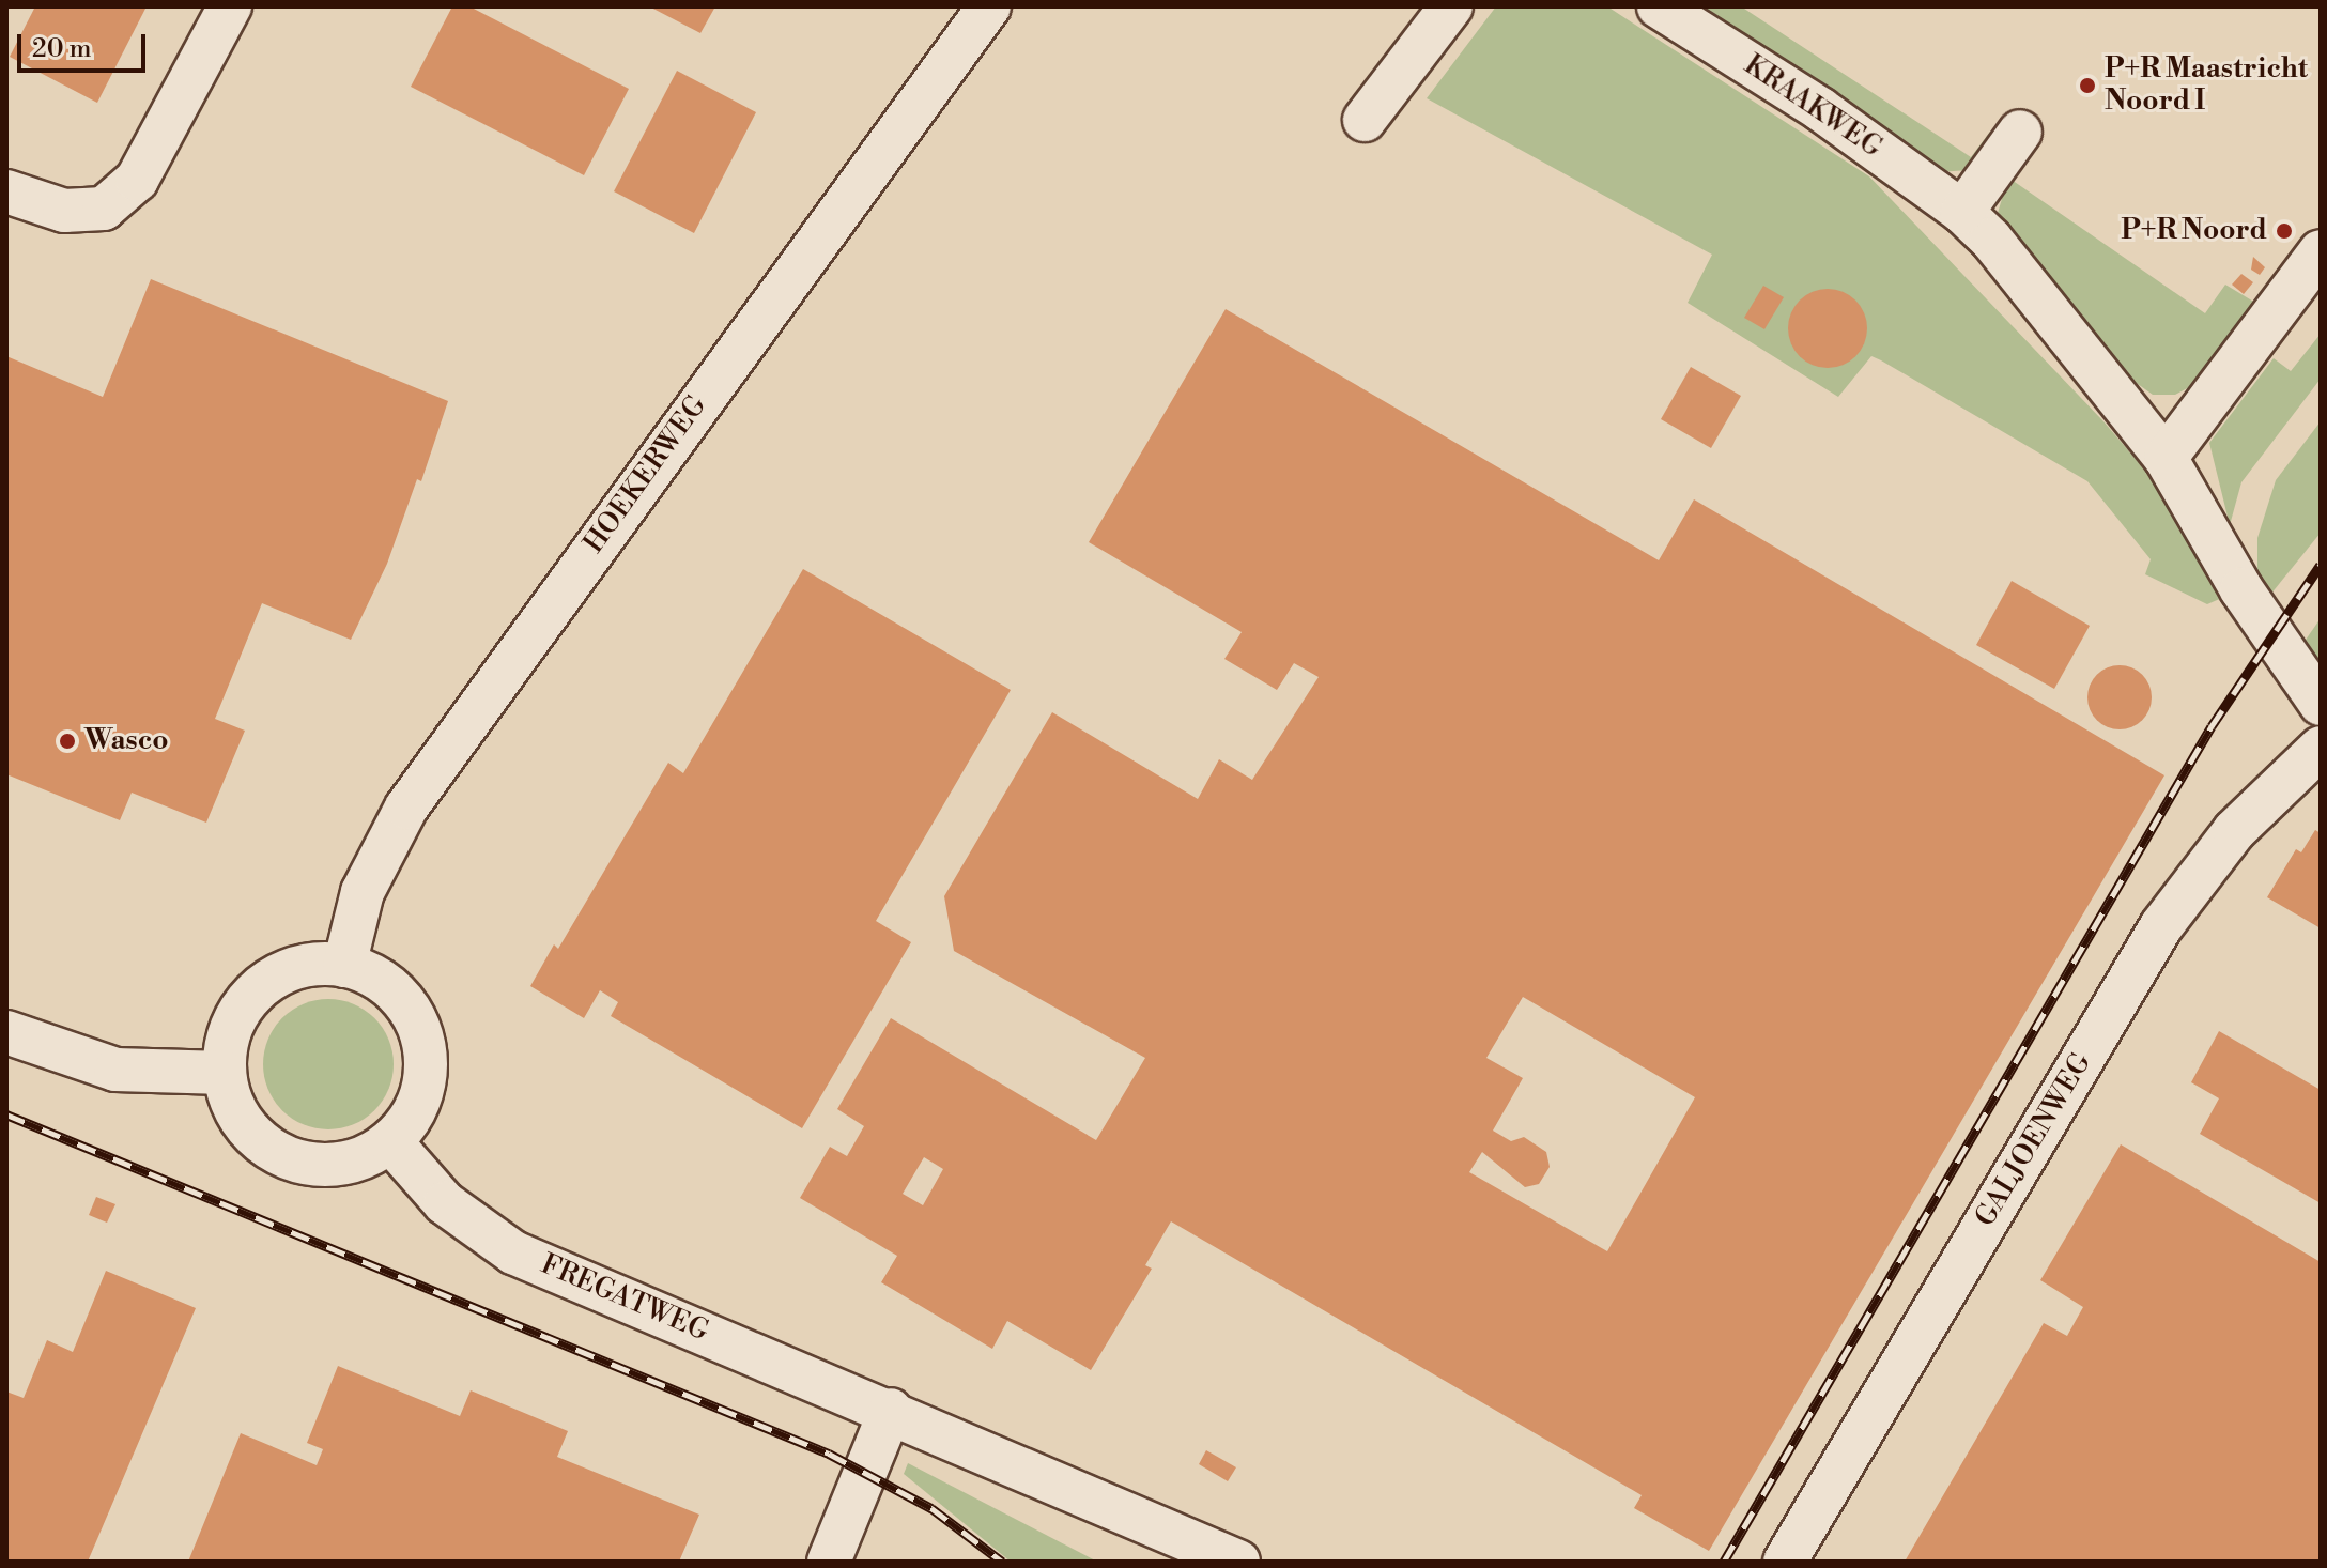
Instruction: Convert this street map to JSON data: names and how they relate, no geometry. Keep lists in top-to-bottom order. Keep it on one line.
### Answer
{"streets":{"street":["KRAAKWEG","HOEKERWEG","GALJOENWEG","FREGATWEG"]},"crossings":[["HOEKERWEG","FREGATWEG"]],"places":["P+R Maastricht Noord I","P+R Noord","Wasco"],"scale_bar":"20 m"}
